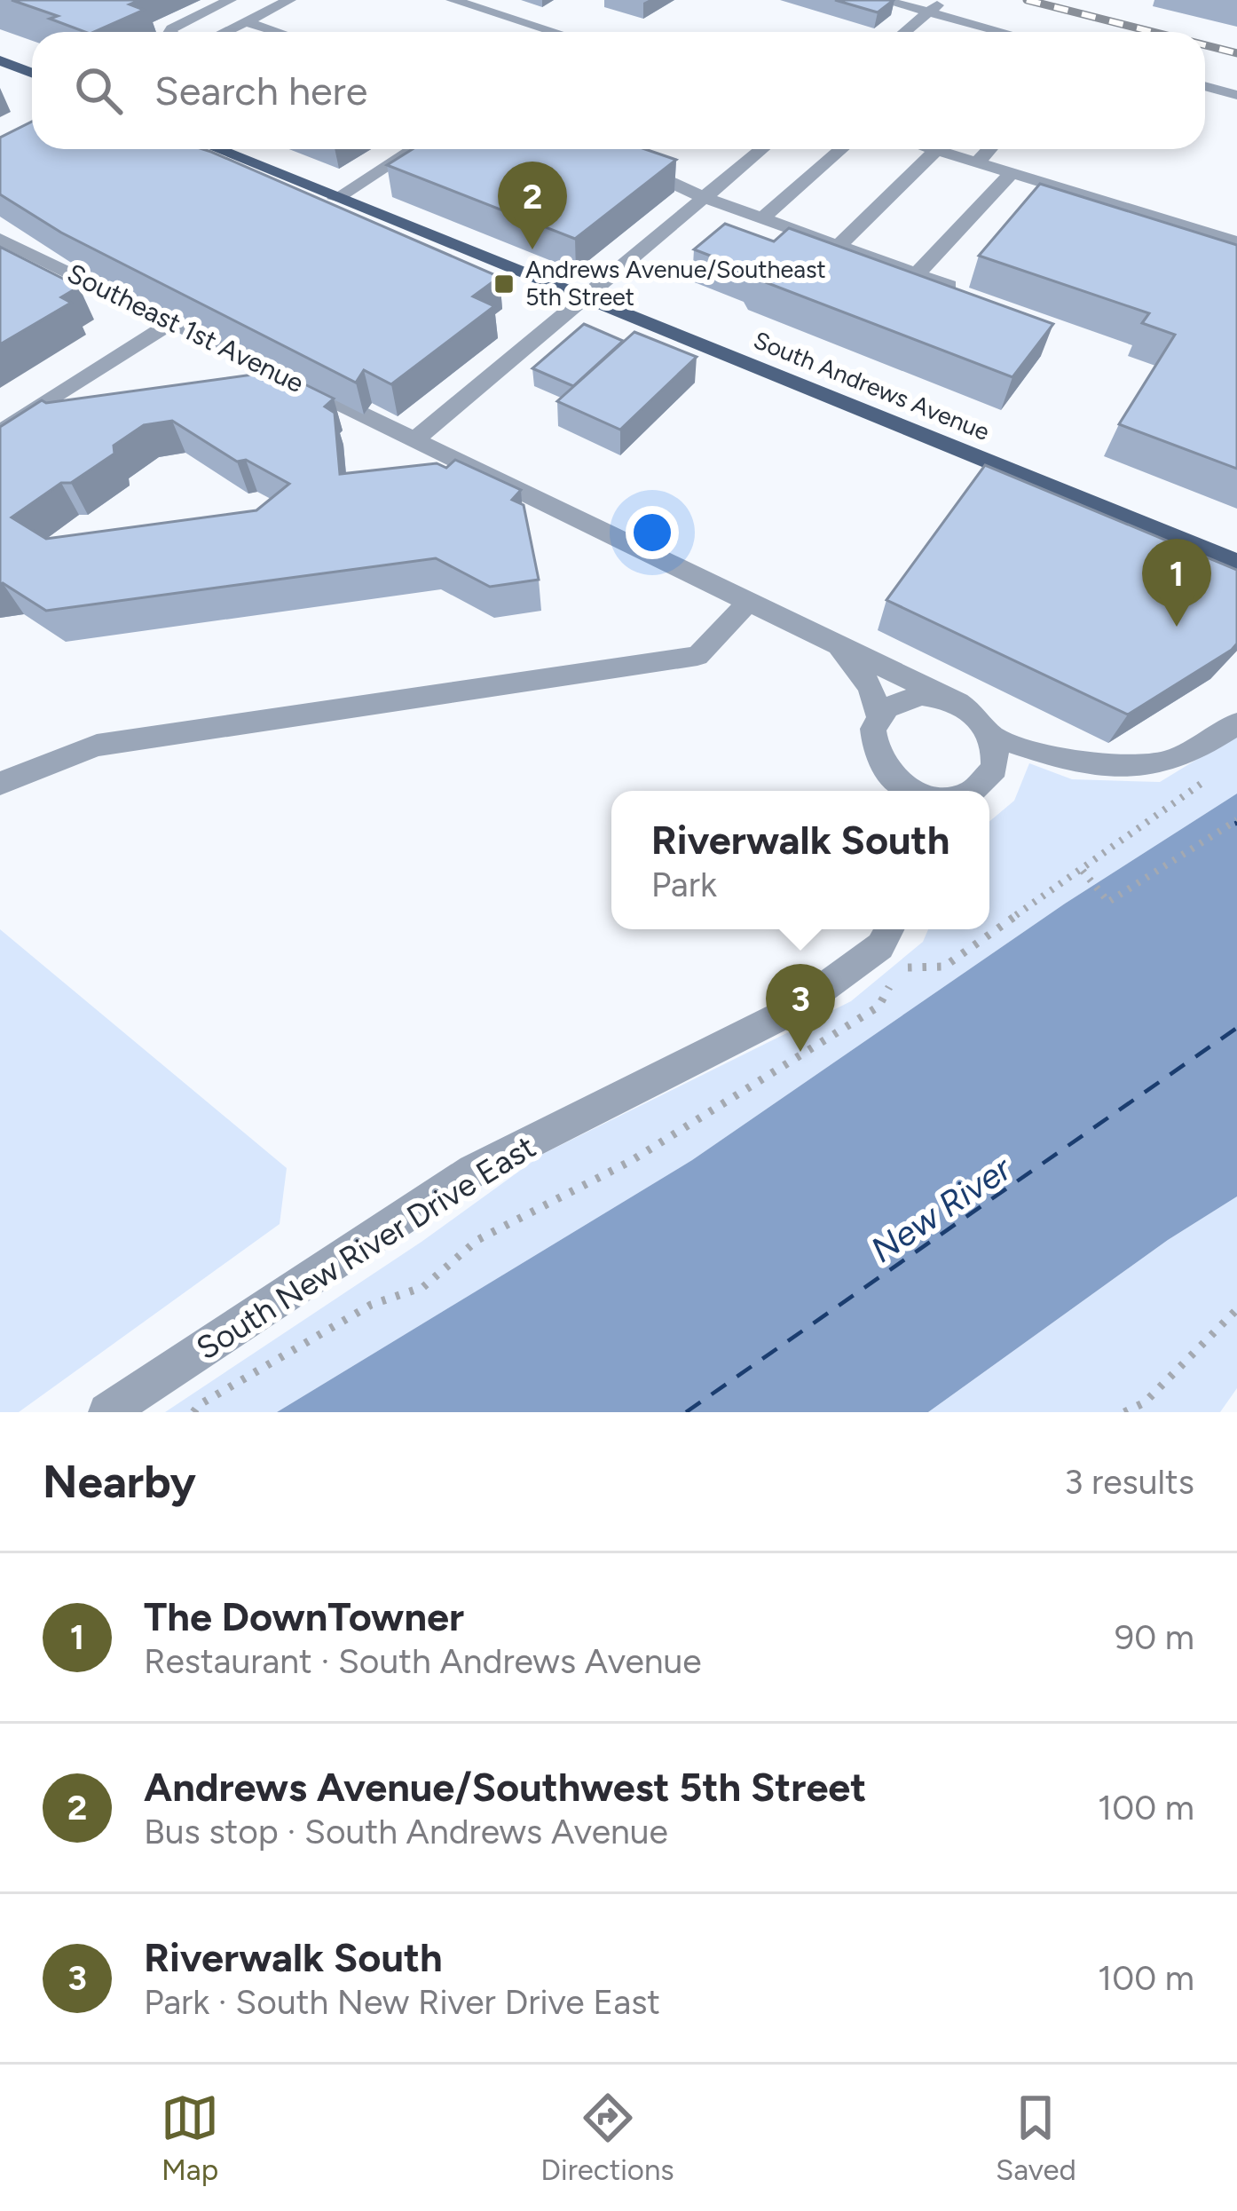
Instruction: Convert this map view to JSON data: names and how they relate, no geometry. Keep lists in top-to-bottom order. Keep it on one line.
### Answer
{"streets":{"main road":["South Andrews Avenue"],"street":["Southeast 1st Avenue","South New River Drive East"]},"water":["New River"],"places":{"transit":["Andrews Avenue/Southeast 5th Street"]},"page":{"search":"Search here","pins":["2","1","3"],"popup":["Riverwalk South","Park"],"heading":["Nearby","3 results"],"list":[{"mark":"1","name":"The DownTowner","note":"Restaurant · South Andrews Avenue","value":"90 m"},{"mark":"2","name":"Andrews Avenue/Southwest 5th Street","note":"Bus stop · South Andrews Avenue","value":"100 m"},{"mark":"3","name":"Riverwalk South","note":"Park · South New River Drive East","value":"100 m"}],"nav":["Map","Directions","Saved"]}}
